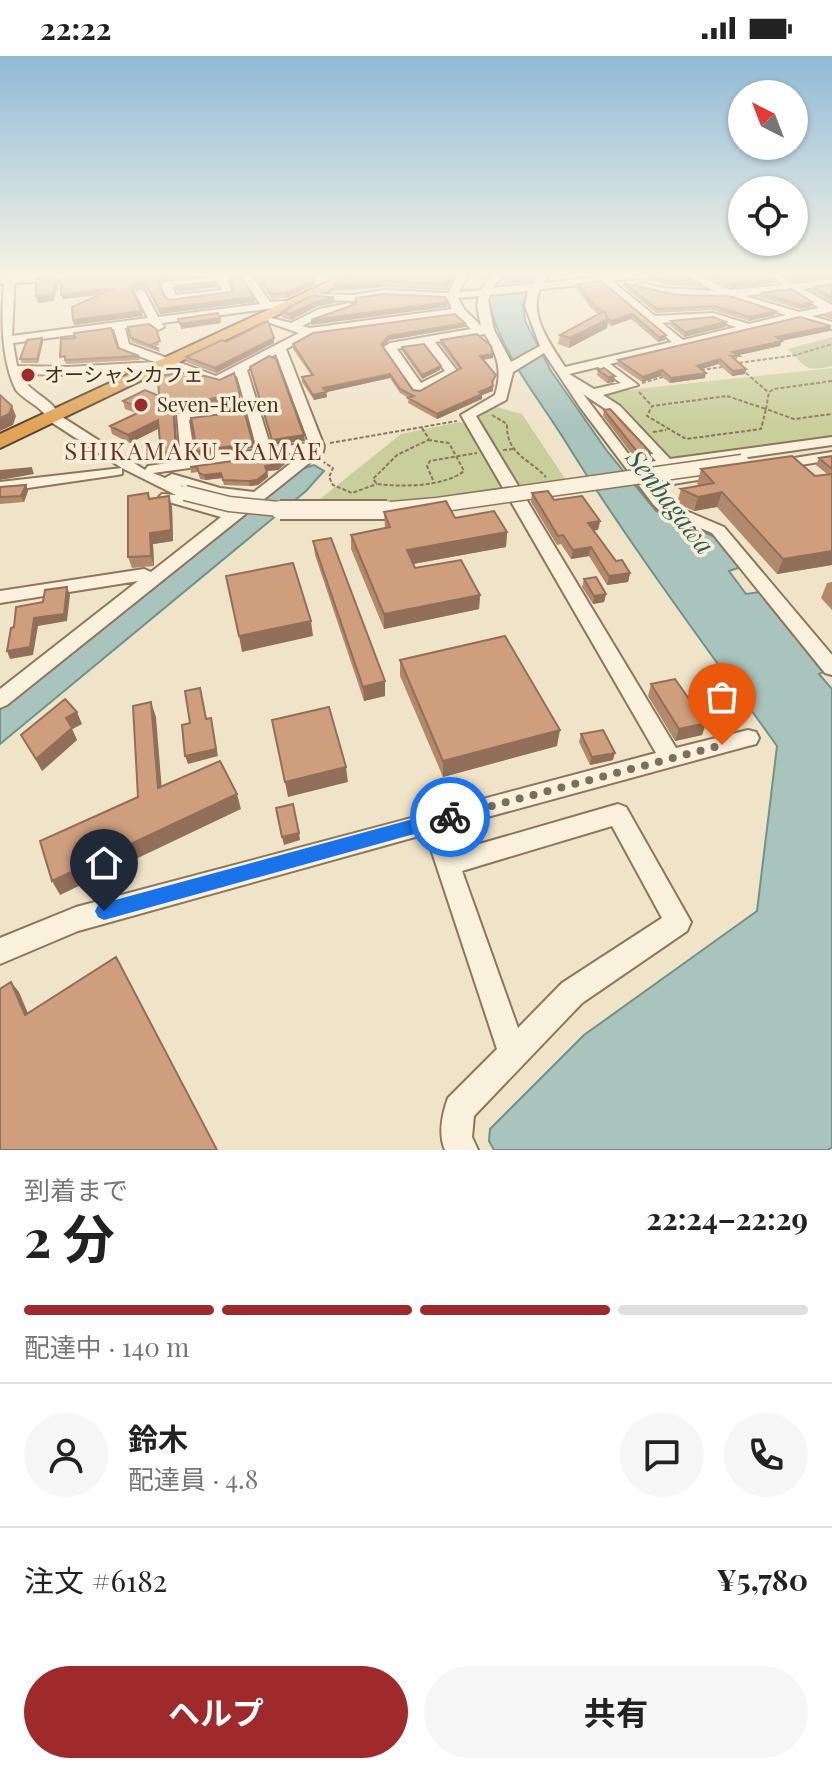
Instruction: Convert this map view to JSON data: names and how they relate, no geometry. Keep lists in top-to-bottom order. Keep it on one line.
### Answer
{"districts":["SHIKAMAKU-KAMAE"],"water":["Senbagawa"],"places":["オーシャンカフェ","Seven-Eleven"],"north":"top left","page":{"status":"22:22","heading":["2 分","到着まで","22:24–22:29"],"panel":["鈴木","配達員 · 4.8","注文 #6182","¥5,780"],"bar":"配達中 · 140 m","buttons":["ヘルプ","共有"]}}
